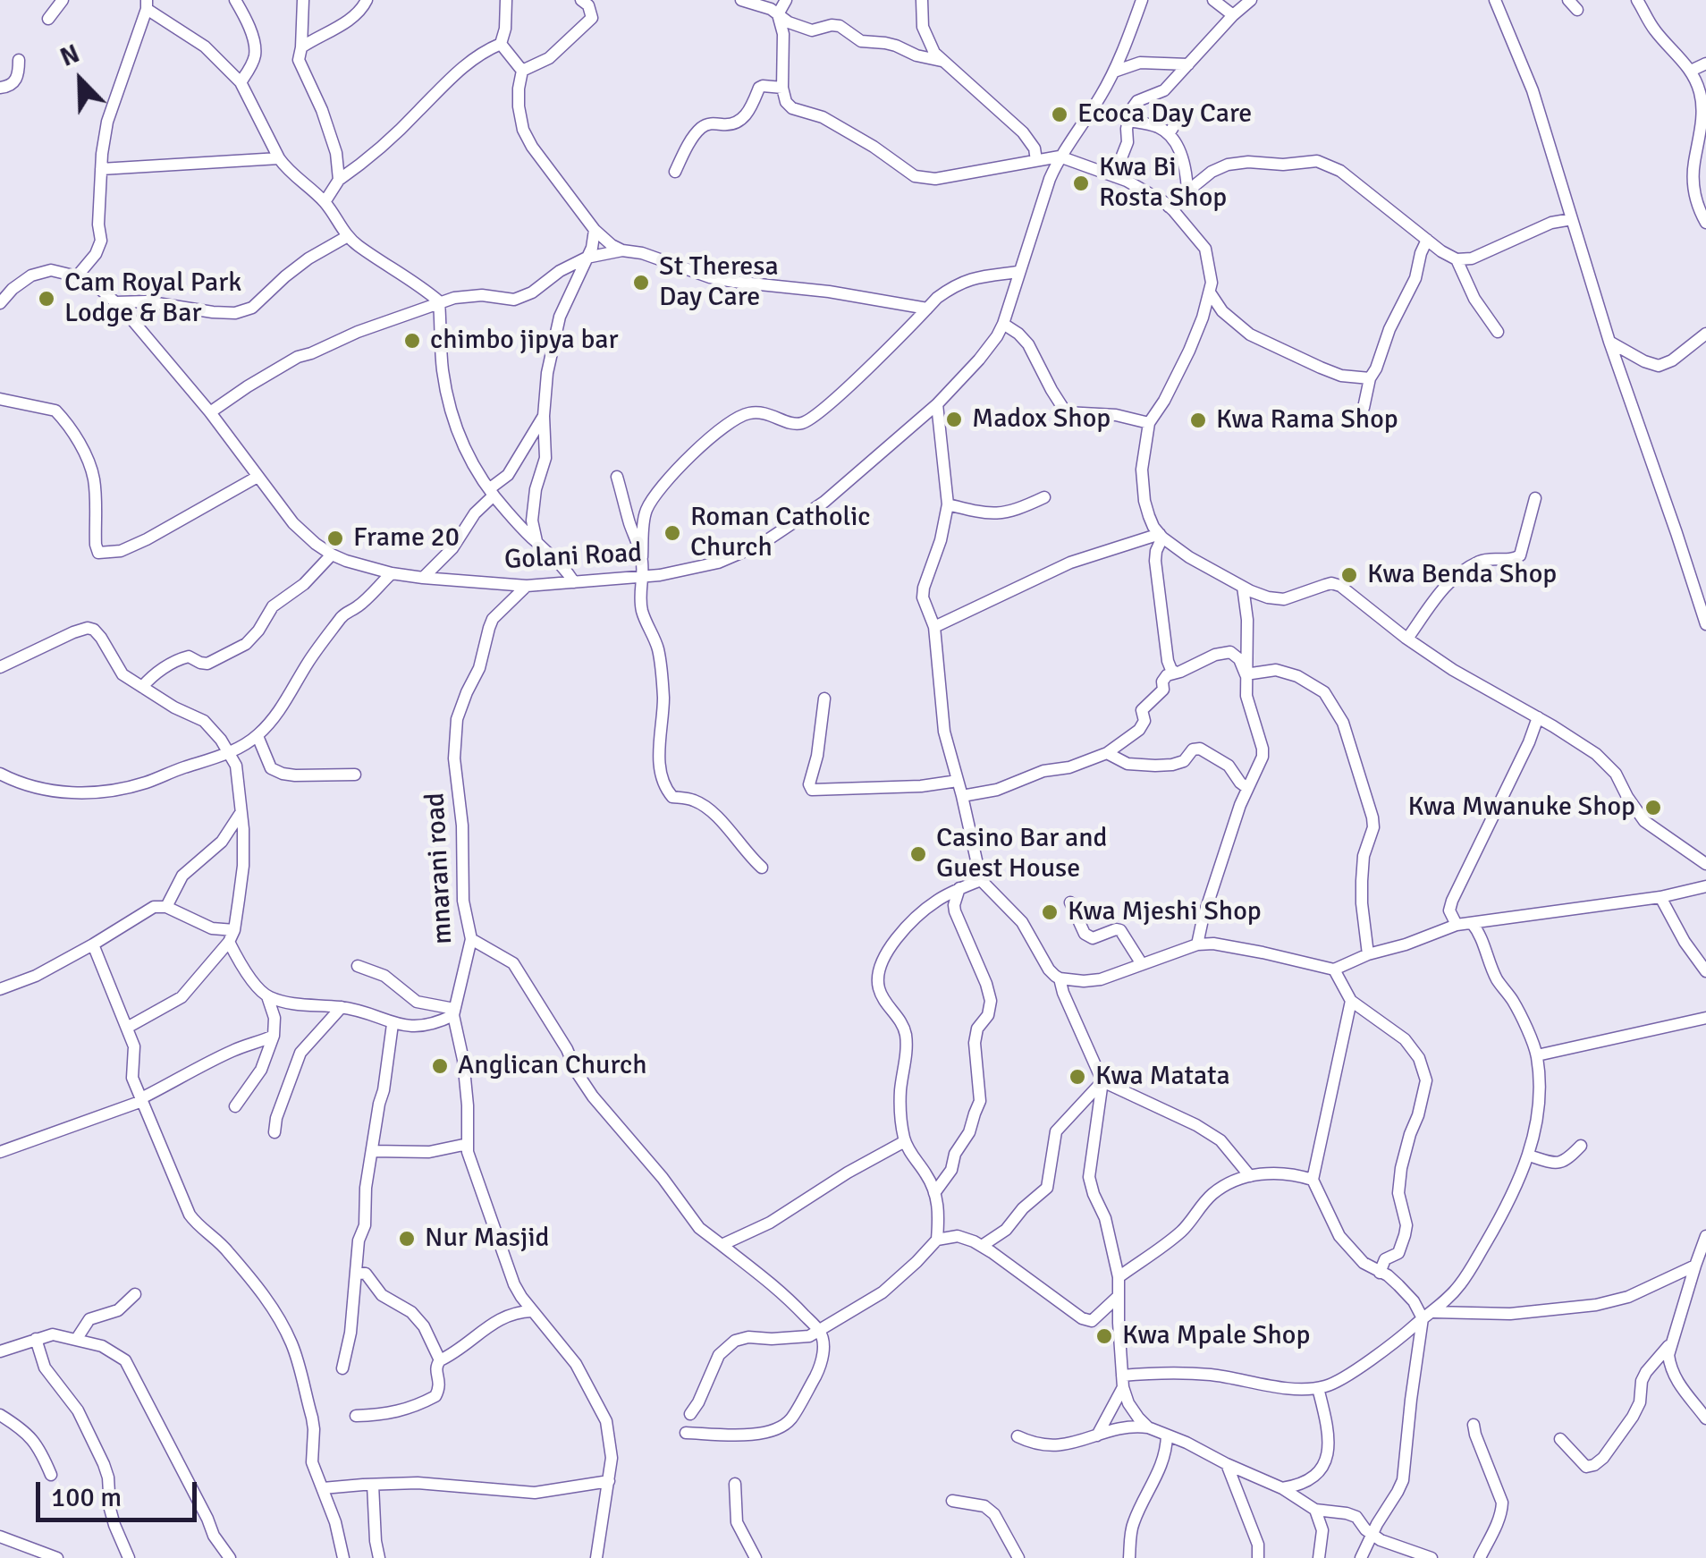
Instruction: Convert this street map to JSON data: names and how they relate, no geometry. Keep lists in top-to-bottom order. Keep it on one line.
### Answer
{"streets":{"street":["Golani Road","mnarani road"]},"crossings":[["Golani Road","mnarani road"]],"places":["Ecoca Day Care","Kwa Bi Rosta Shop","St Theresa Day Care","Cam Royal Park Lodge & Bar","chimbo jipya bar","Madox Shop","Kwa Rama Shop","Roman Catholic Church","Frame 20","Kwa Benda Shop","Kwa Mwanuke Shop","Casino Bar and Guest House","Kwa Mjeshi Shop","Anglican Church","Kwa Matata","Nur Masjid","Kwa Mpale Shop"],"scale_bar":"100 m","north":"top left"}
